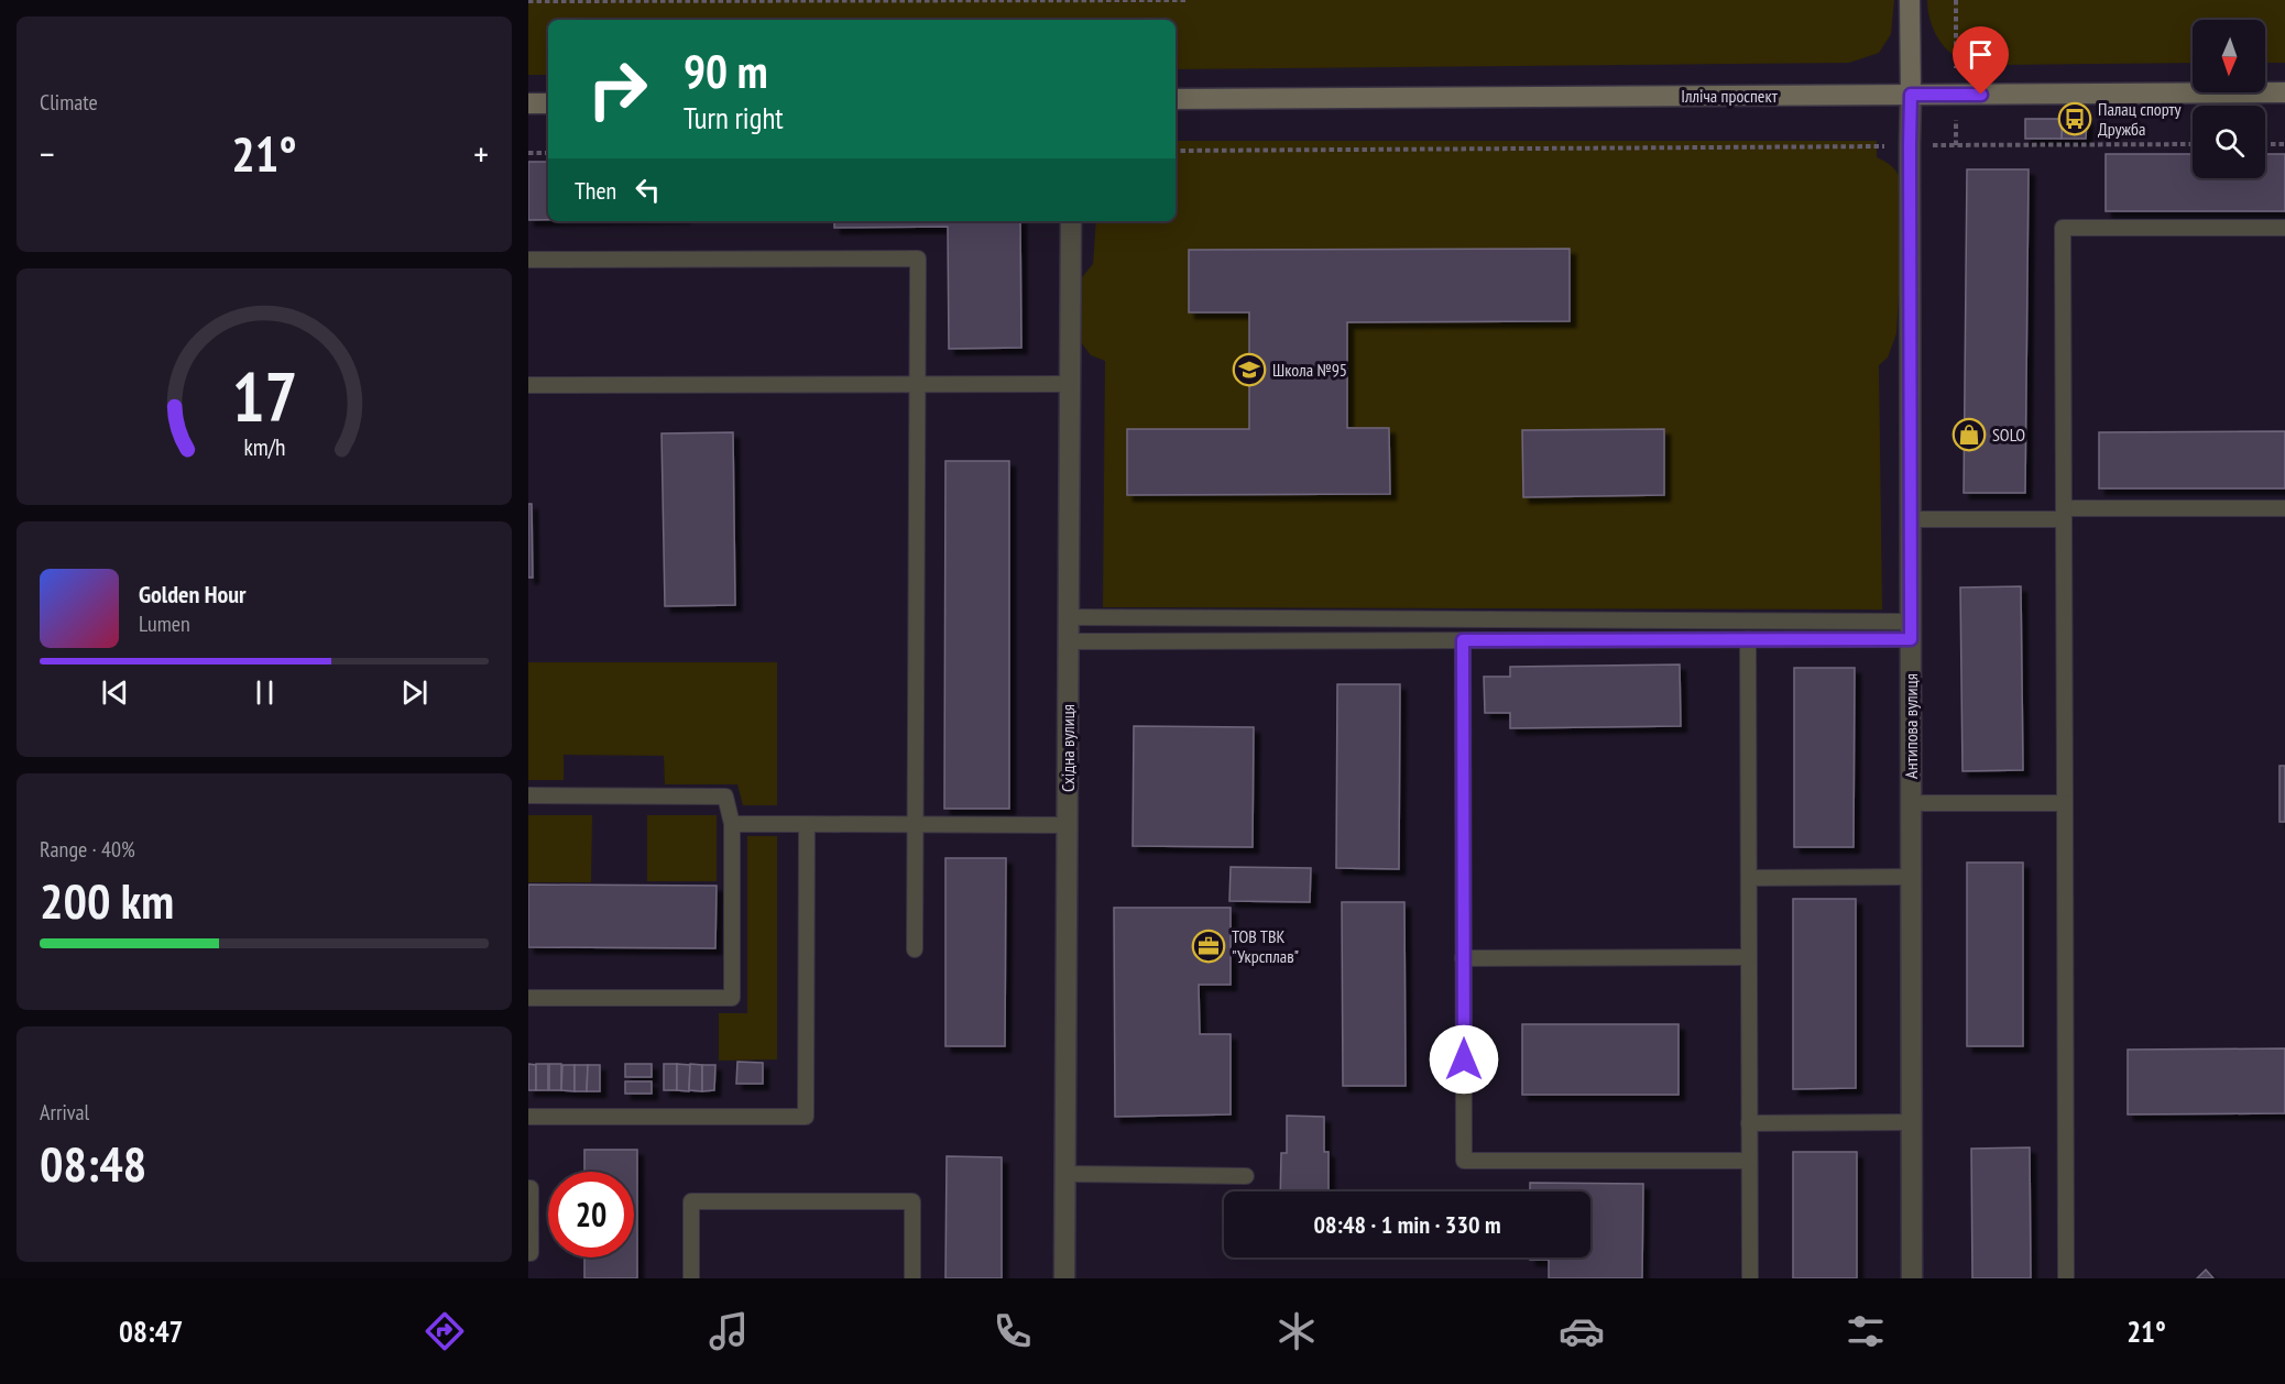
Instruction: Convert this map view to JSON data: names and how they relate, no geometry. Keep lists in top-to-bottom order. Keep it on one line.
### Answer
{"streets":{"main road":["Ілліча проспект"],"street":["Антипова вулиця","Східна вулиця"]},"crossings":[["Ілліча проспект","Антипова вулиця"]],"places":{"bus stop":["Палац спорту Дружба"],"school or university":["Школа №95"],"shop":["SOLO"],"office":["ТОВ ТВК \"Укрсплав\""]},"north":"bottom","page":{"tile":["Climate",["Range · 40%","200 km"],["Arrival","08:48"]],"turn":["90 m","Turn right"],"heat":["−","21°","+"],"then":"Then","song":["Golden Hour","Lumen"],"limit":"20","trip":"08:48 · 1 min · 330 m","tabs":["08:47","21°"],"gauge":["17","km/h"]}}
